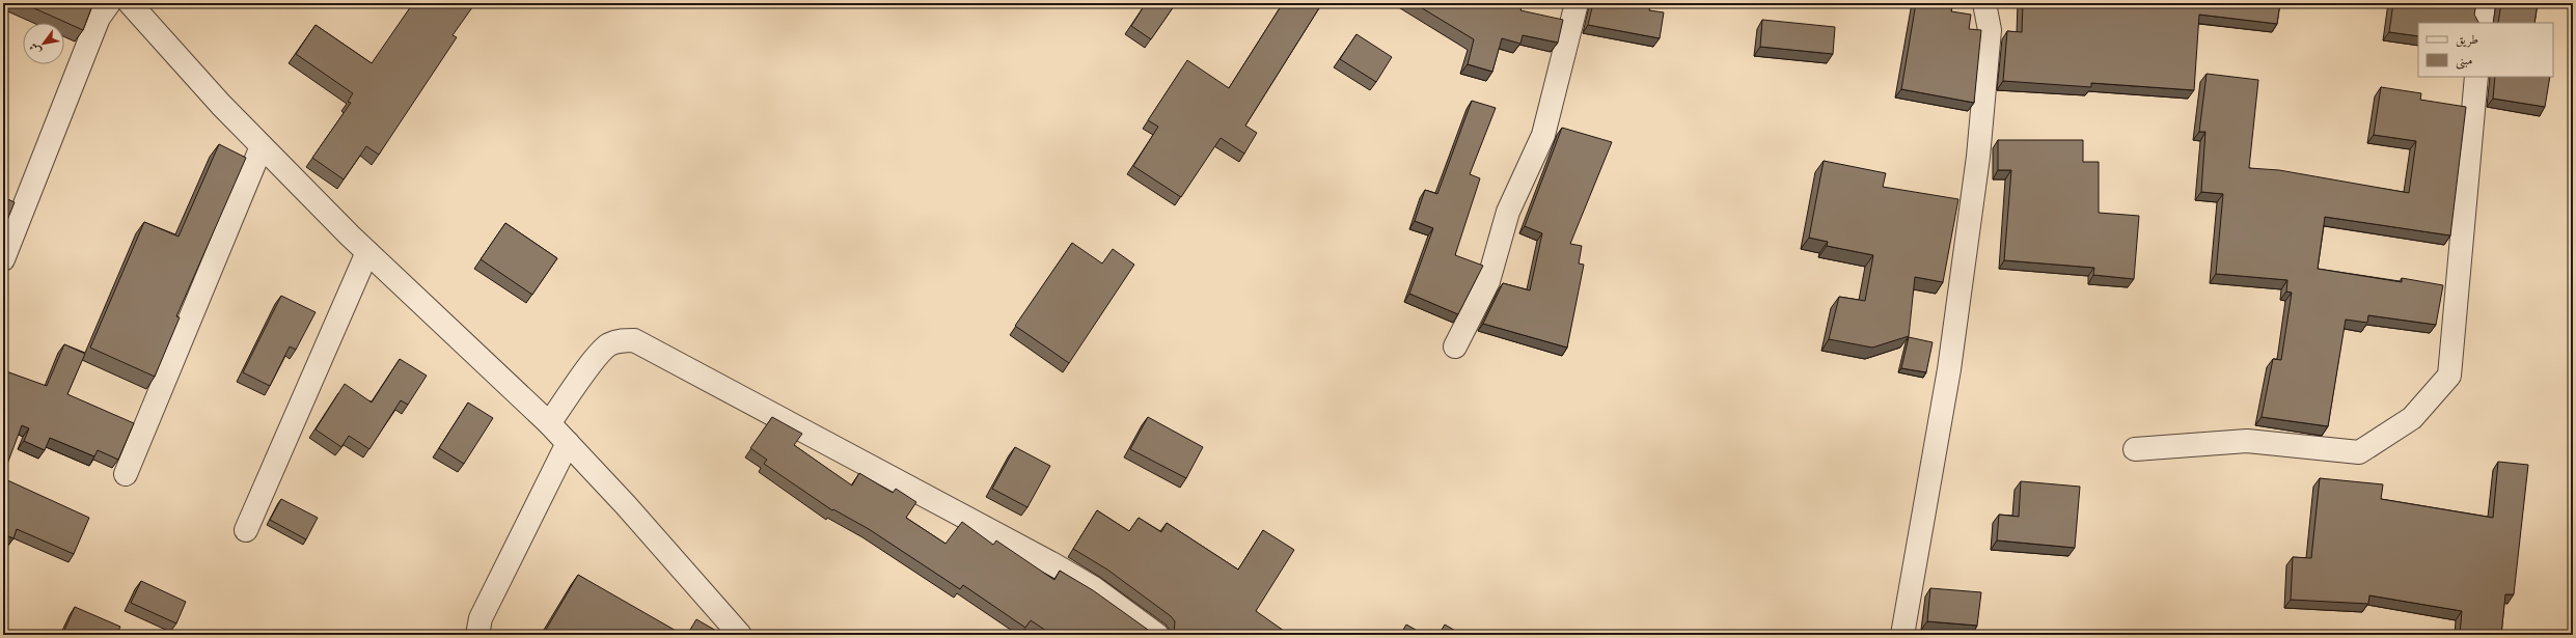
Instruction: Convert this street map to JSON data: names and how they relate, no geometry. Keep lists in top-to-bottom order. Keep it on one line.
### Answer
{"legend":["طريق","مبنى"],"north":"bottom left"}
